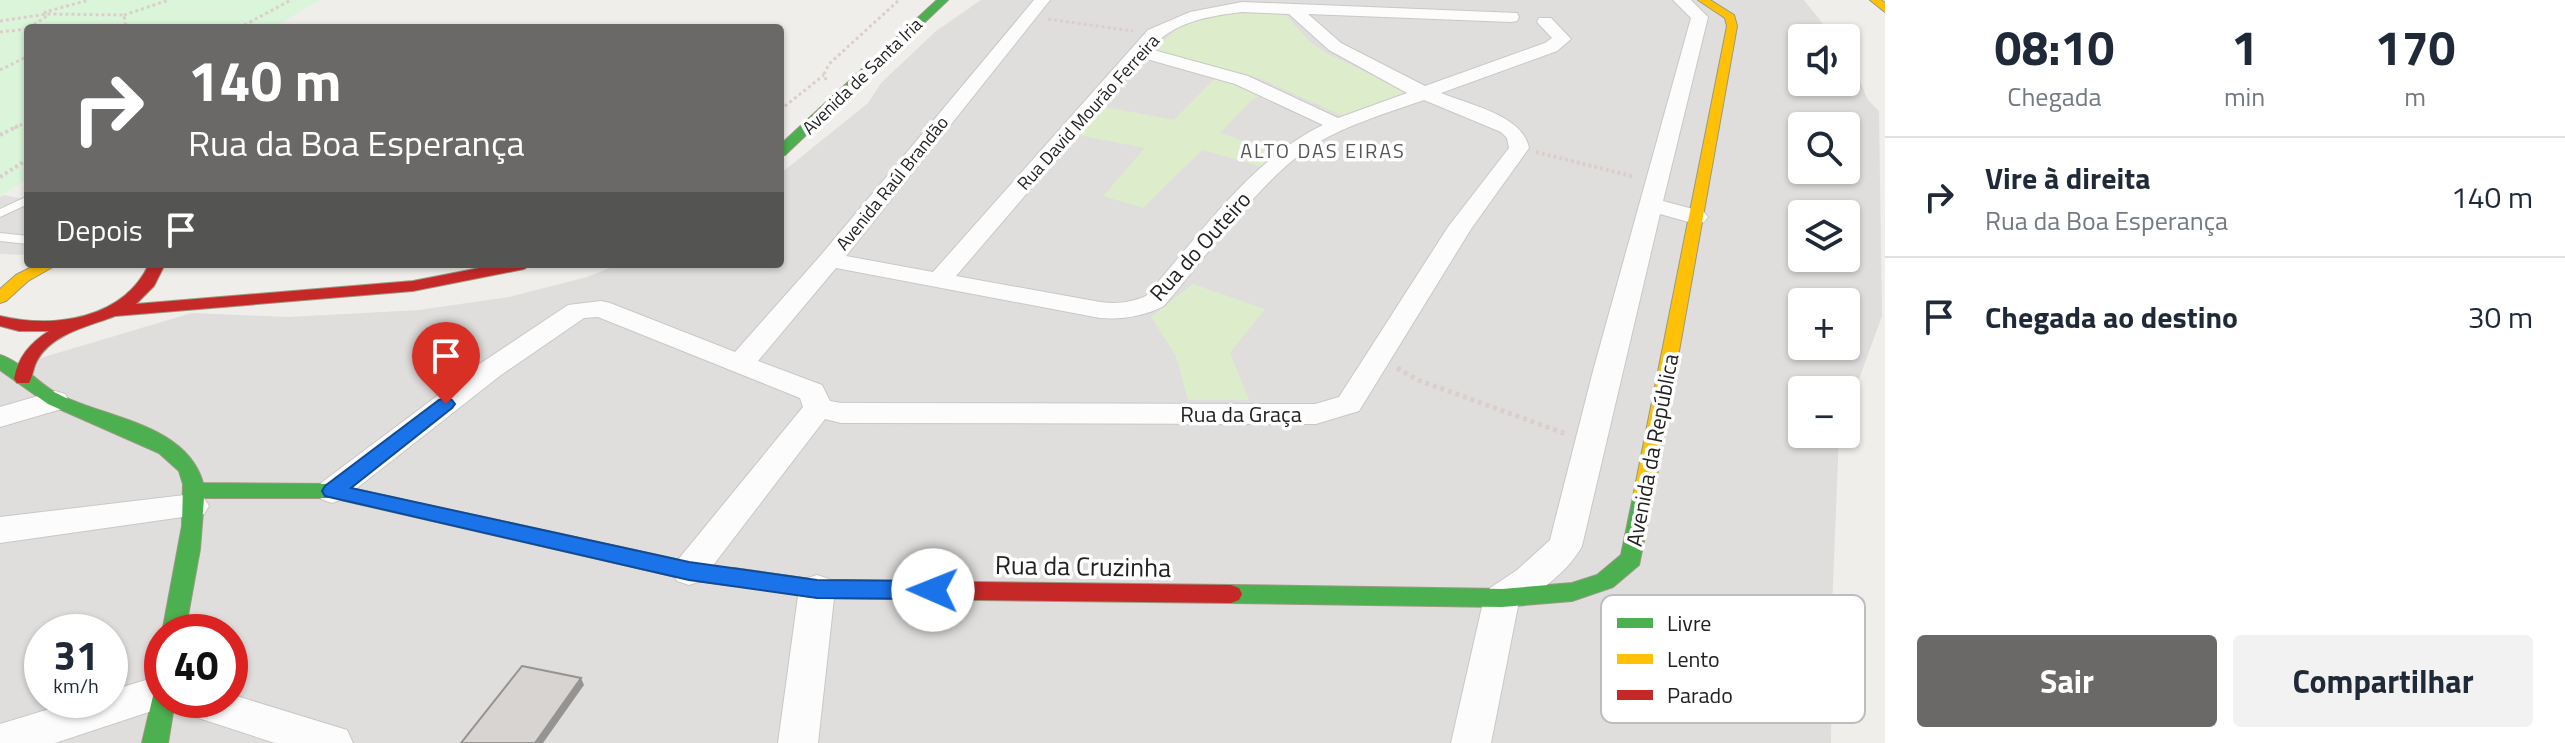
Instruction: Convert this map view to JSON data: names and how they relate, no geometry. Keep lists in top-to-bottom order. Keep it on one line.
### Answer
{"streets":{"main road":["Avenida de Santa Iria","Avenida da República","Rua da Cruzinha"],"street":["Rua David Mourão Ferreira","Avenida Raúl Brandão","Rua do Outeiro","Rua da Graça"]},"crossings":[["Rua David Mourão Ferreira","Rua do Outeiro"],["Avenida Raúl Brandão","Rua do Outeiro"],["Avenida da República","Rua da Cruzinha"]],"districts":["ALTO DAS EIRAS"],"legend":["Livre","Lento","Parado"],"page":{"eta":["08:10","Chegada","1","min","170","m"],"map_buttons":["+","−"],"turn":["140 m","Rua da Boa Esperança"],"list":[{"name":"Vire à direita","note":"Rua da Boa Esperança","value":"140 m"},{"name":"Chegada ao destino","value":"30 m"}],"then":"Depois","speed":"31 km/h","limit":"40","buttons":["Sair","Compartilhar"]}}
